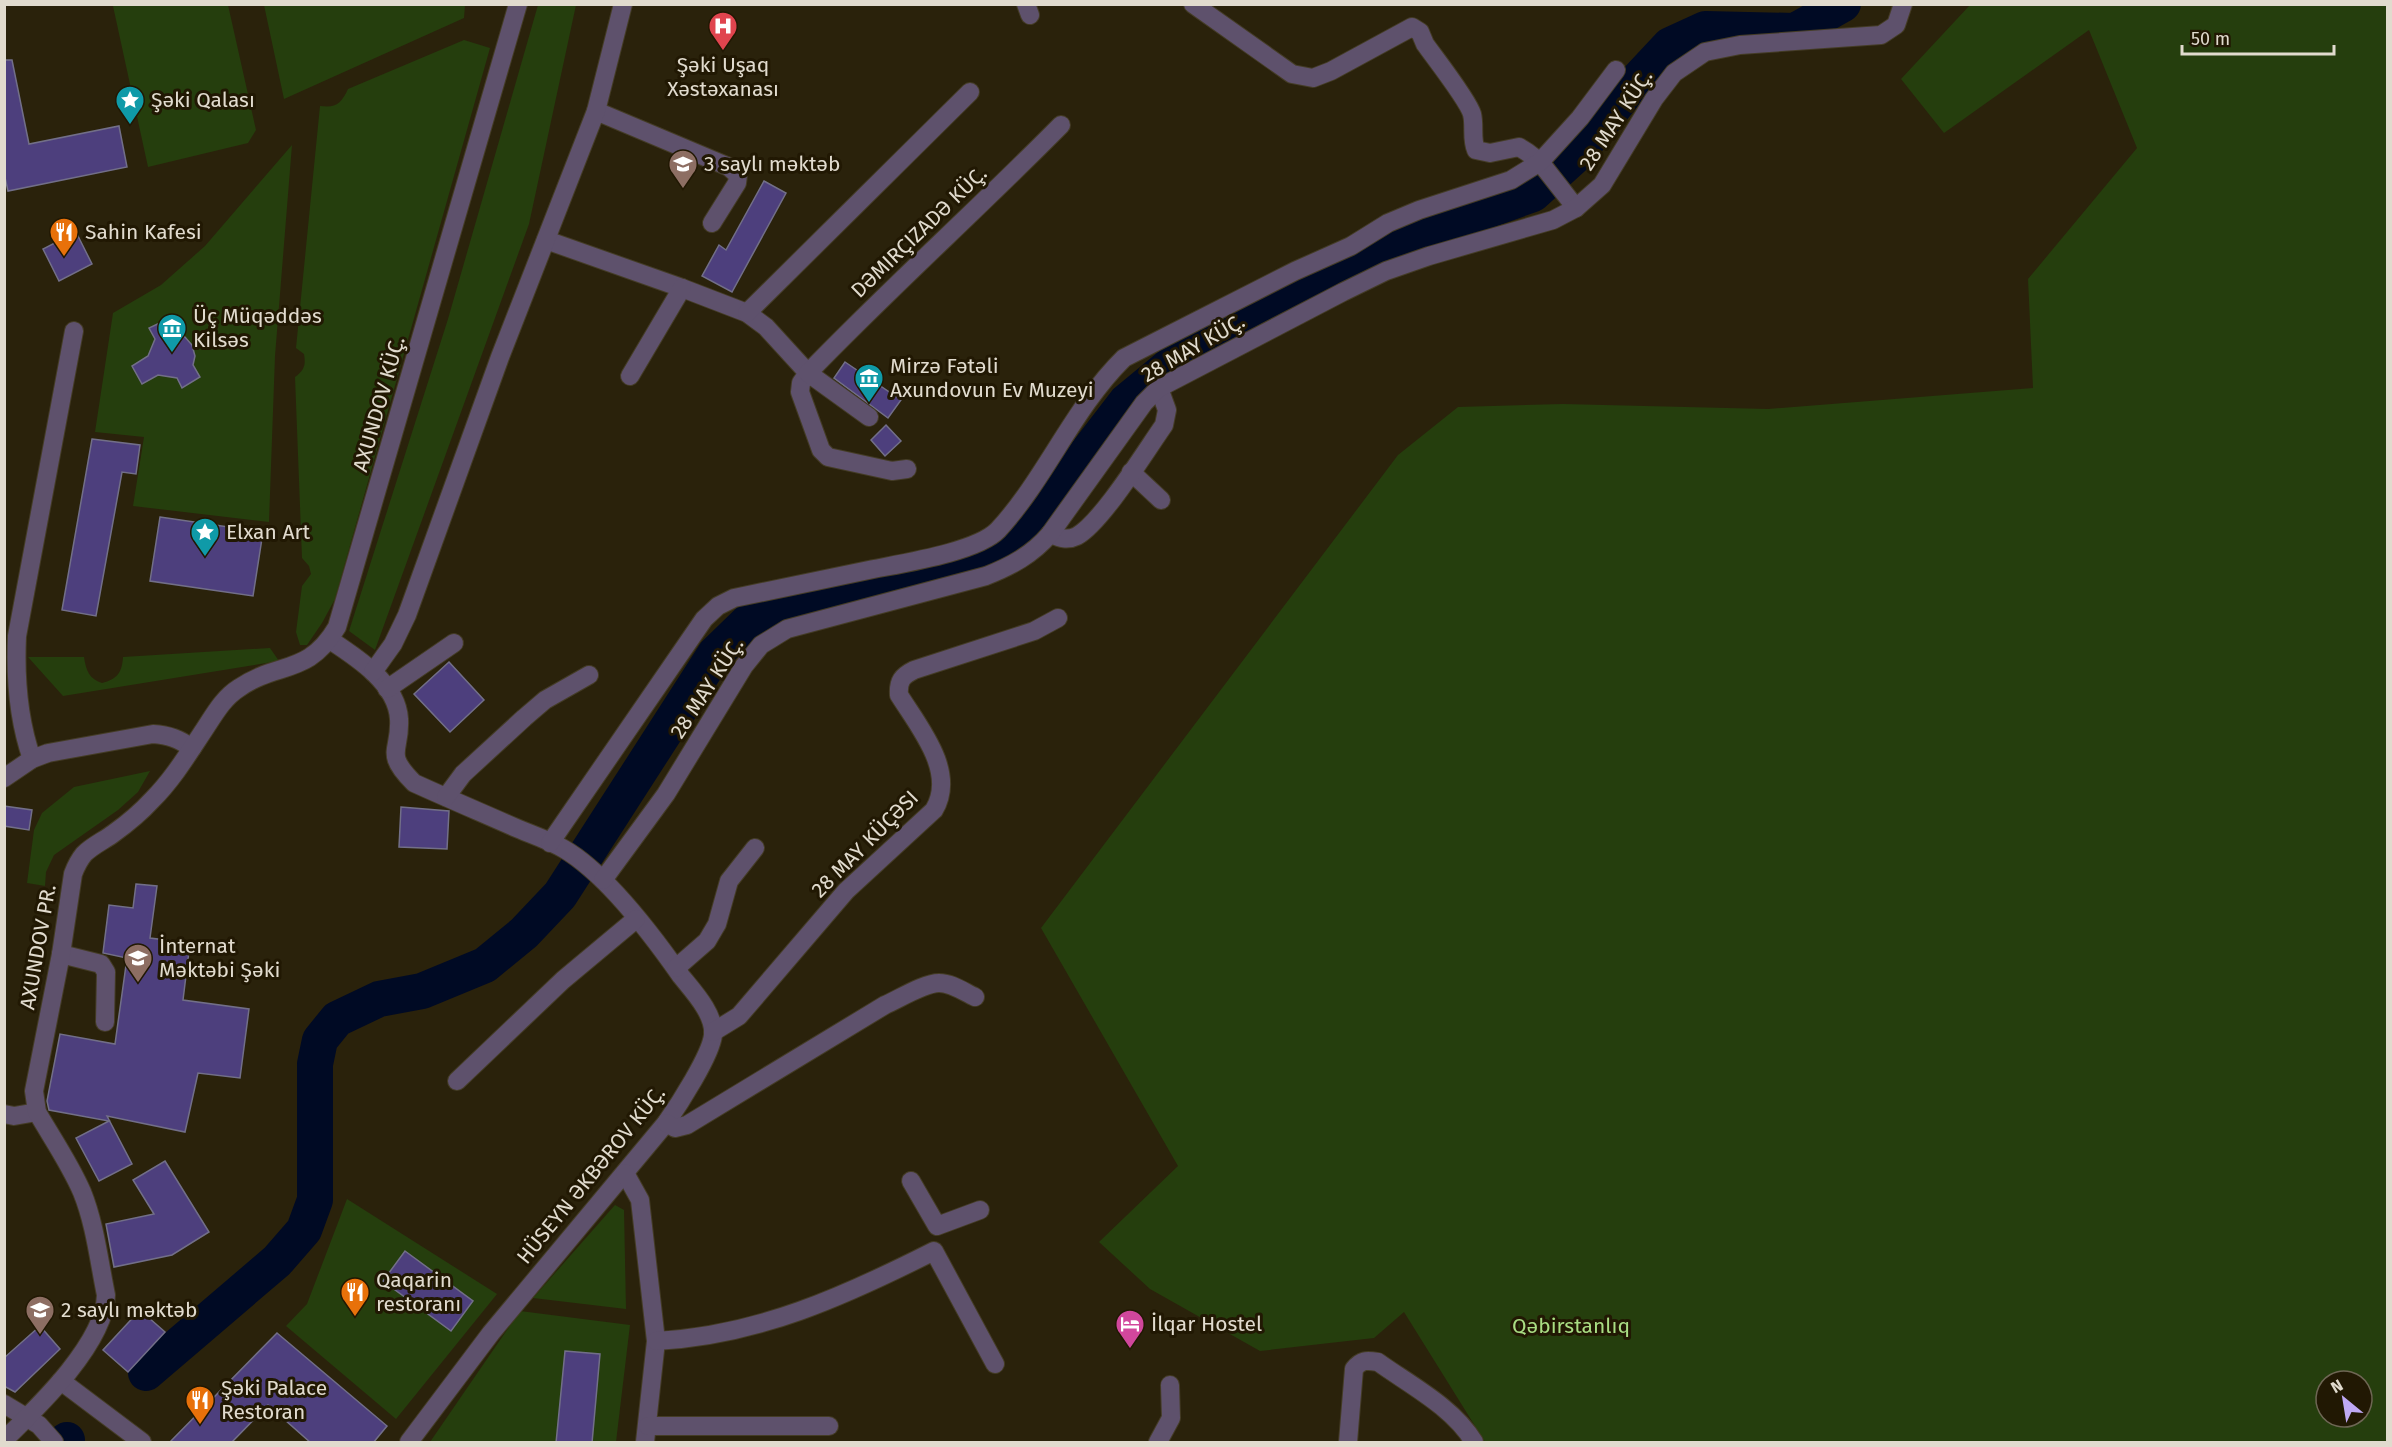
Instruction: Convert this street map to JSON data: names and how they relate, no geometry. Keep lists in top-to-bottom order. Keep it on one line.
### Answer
{"streets":{"street":["28 MAY KÜÇ.","DƏMIRÇIZADƏ KÜÇ.","AXUNDOV KÜÇ.","28 MAY KÜÇƏSI","AXUNDOV PR.","HÜSEYN ƏKBƏROV KÜÇ."]},"crossings":[["AXUNDOV KÜÇ.","AXUNDOV PR."],["28 MAY KÜÇƏSI","HÜSEYN ƏKBƏROV KÜÇ."]],"parks":["Qəbirstanlıq"],"places":{"hospital":["Şəki Uşaq Xəstəxanası"],"place":["Şəki Qalası","Elxan Art"],"school or university":["3 saylı məktəb","İnternat Məktəbi Şəki","2 saylı məktəb"],"restaurant":["Sahin Kafesi","Qaqarin restoranı","Şəki Palace Restoran"],"museum":["Üç Müqəddəs Kilsəs","Mirzə Fətəli Axundovun Ev Muzeyi"],"hotel":["İlqar Hostel"]},"scale_bar":"50 m","north":"top left"}
